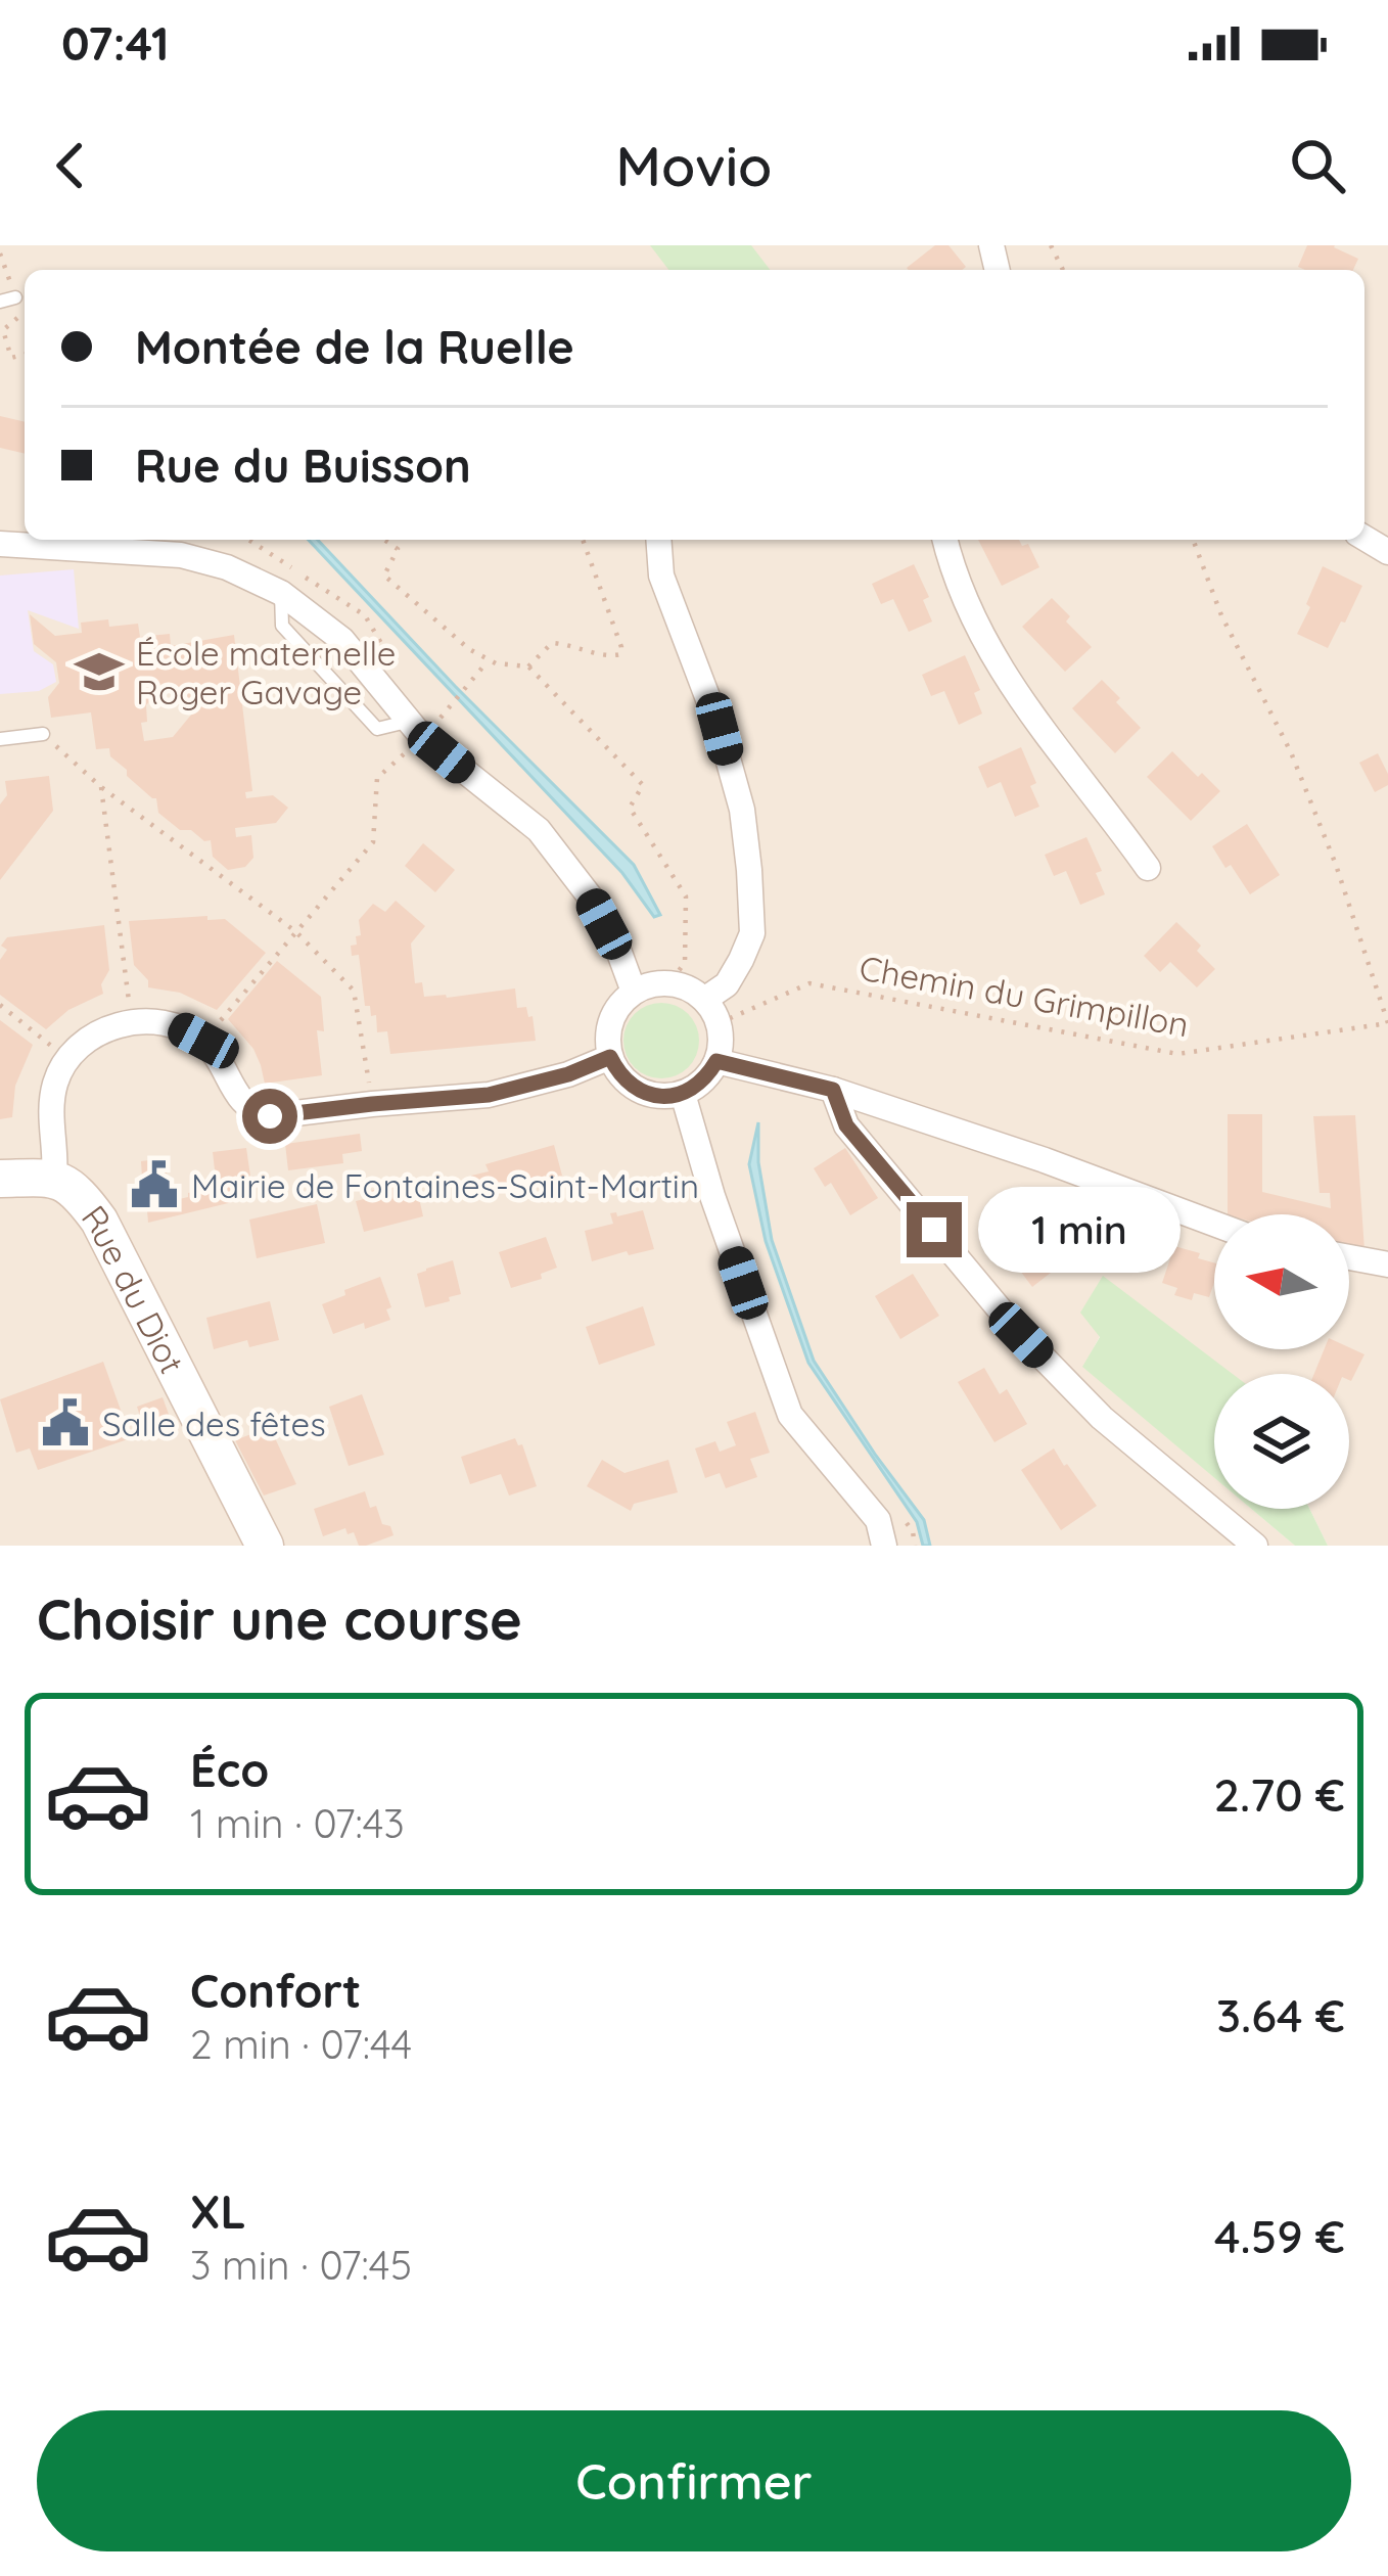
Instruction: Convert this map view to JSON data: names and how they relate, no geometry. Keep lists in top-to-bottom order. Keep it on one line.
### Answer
{"streets":{"street":["Rue du Diot"],"path":["Chemin du Grimpillon"]},"places":{"school or university":["École maternelle Roger Gavage"],"public building":["Mairie de Fontaines-Saint-Martin","Salle des fêtes"]},"north":"left","page":{"status":"07:41","header":"Movio","banner":["Montée de la Ruelle","Rue du Buisson"],"bubble":"1 min","heading":"Choisir une course","list":[{"name":"Éco","note":"1 min · 07:43","value":"2.70 €"},{"name":"Confort","note":"2 min · 07:44","value":"3.64 €"},{"name":"XL","note":"3 min · 07:45","value":"4.59 €"}],"buttons":"Confirmer"}}
